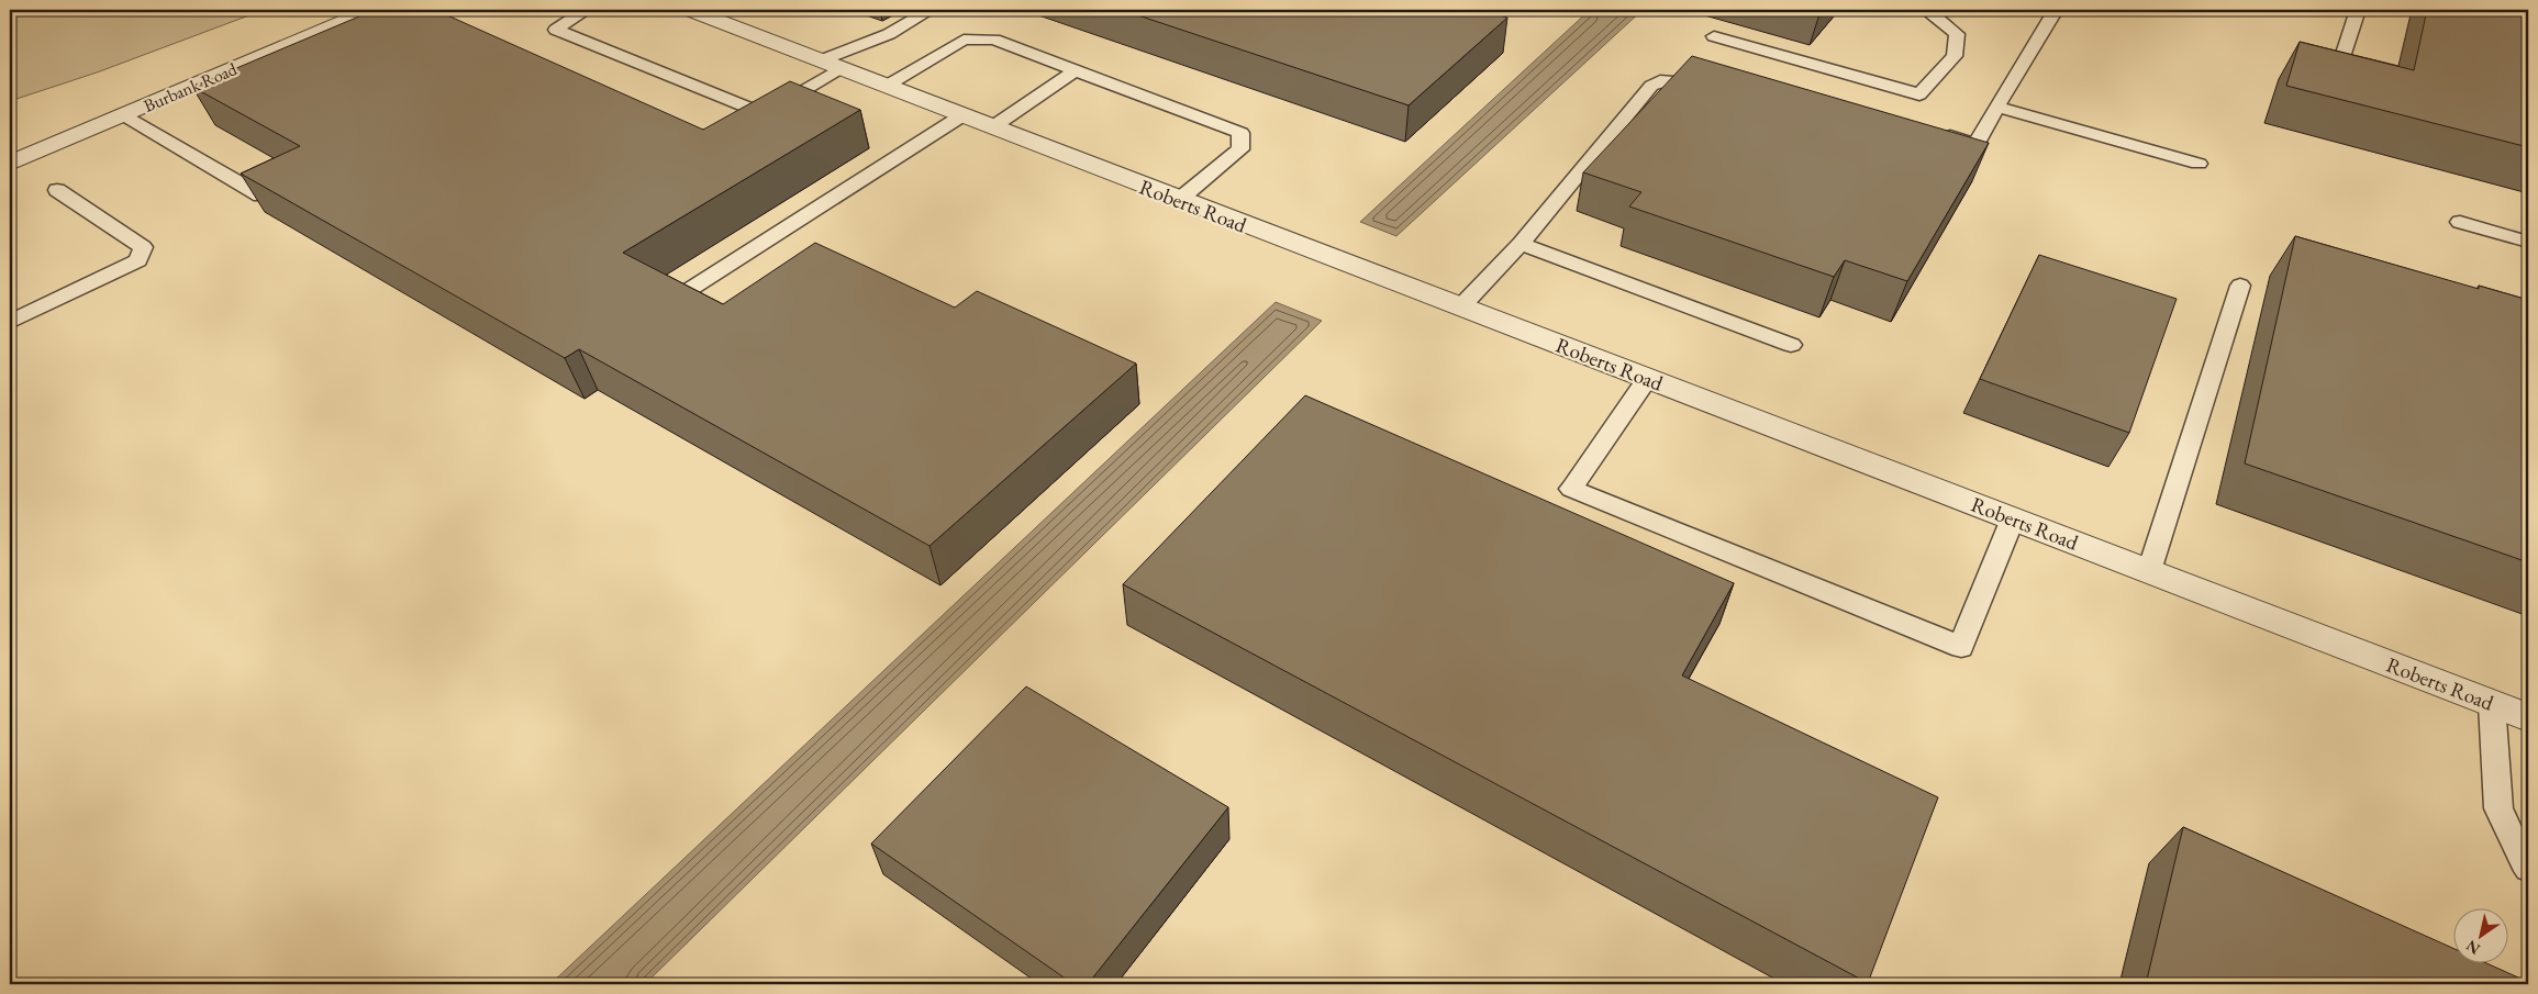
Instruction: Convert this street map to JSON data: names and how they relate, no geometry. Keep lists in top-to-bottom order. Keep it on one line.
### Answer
{"streets":{"street":["Burbank Road","Roberts Road"]},"north":"bottom left"}
